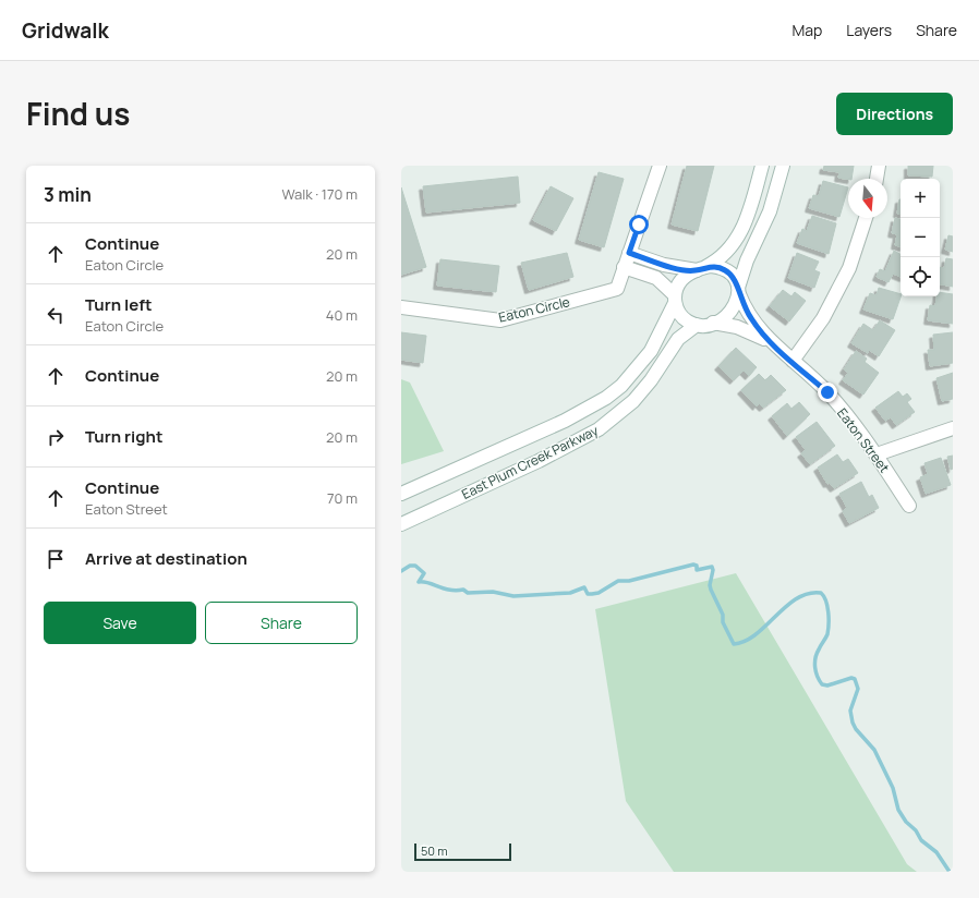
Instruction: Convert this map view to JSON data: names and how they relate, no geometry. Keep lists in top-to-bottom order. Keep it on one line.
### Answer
{"streets":{"main road":["Eaton Circle","Eaton Street","East Plum Creek Parkway"]},"crossings":[["Eaton Street","East Plum Creek Parkway"]],"scale_bar":"50 m","north":"bottom","page":{"header":"Gridwalk","nav":["Map","Layers","Share"],"title":"Find us","buttons":["Directions",["Save","Share"]],"heading":["3 min","Walk · 170 m"],"map_buttons":["+","−"],"list":[["Continue","Eaton Circle","20 m"],["Turn left","Eaton Circle","40 m"],["Continue","20 m"],["Turn right","20 m"],["Continue","Eaton Street","70 m"],"Arrive at destination"],"scale":"50 m"}}
